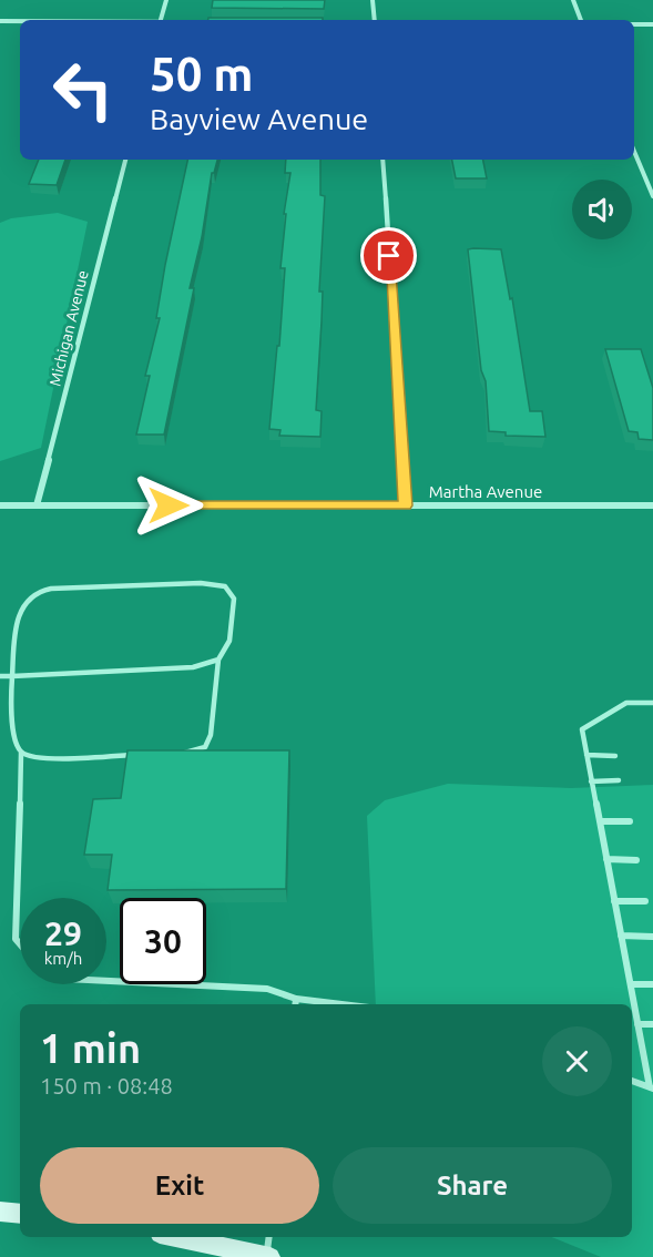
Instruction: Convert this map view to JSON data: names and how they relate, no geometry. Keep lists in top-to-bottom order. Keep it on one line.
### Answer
{"streets":{"street":["Michigan Avenue","Martha Avenue"]},"crossings":[["Michigan Avenue","Martha Avenue"]],"page":{"turn":["50 m","Bayview Avenue"],"speed":"29 km/h","limit":"30","heading":["1 min","150 m · 08:48"],"buttons":["Exit","Share"]}}
